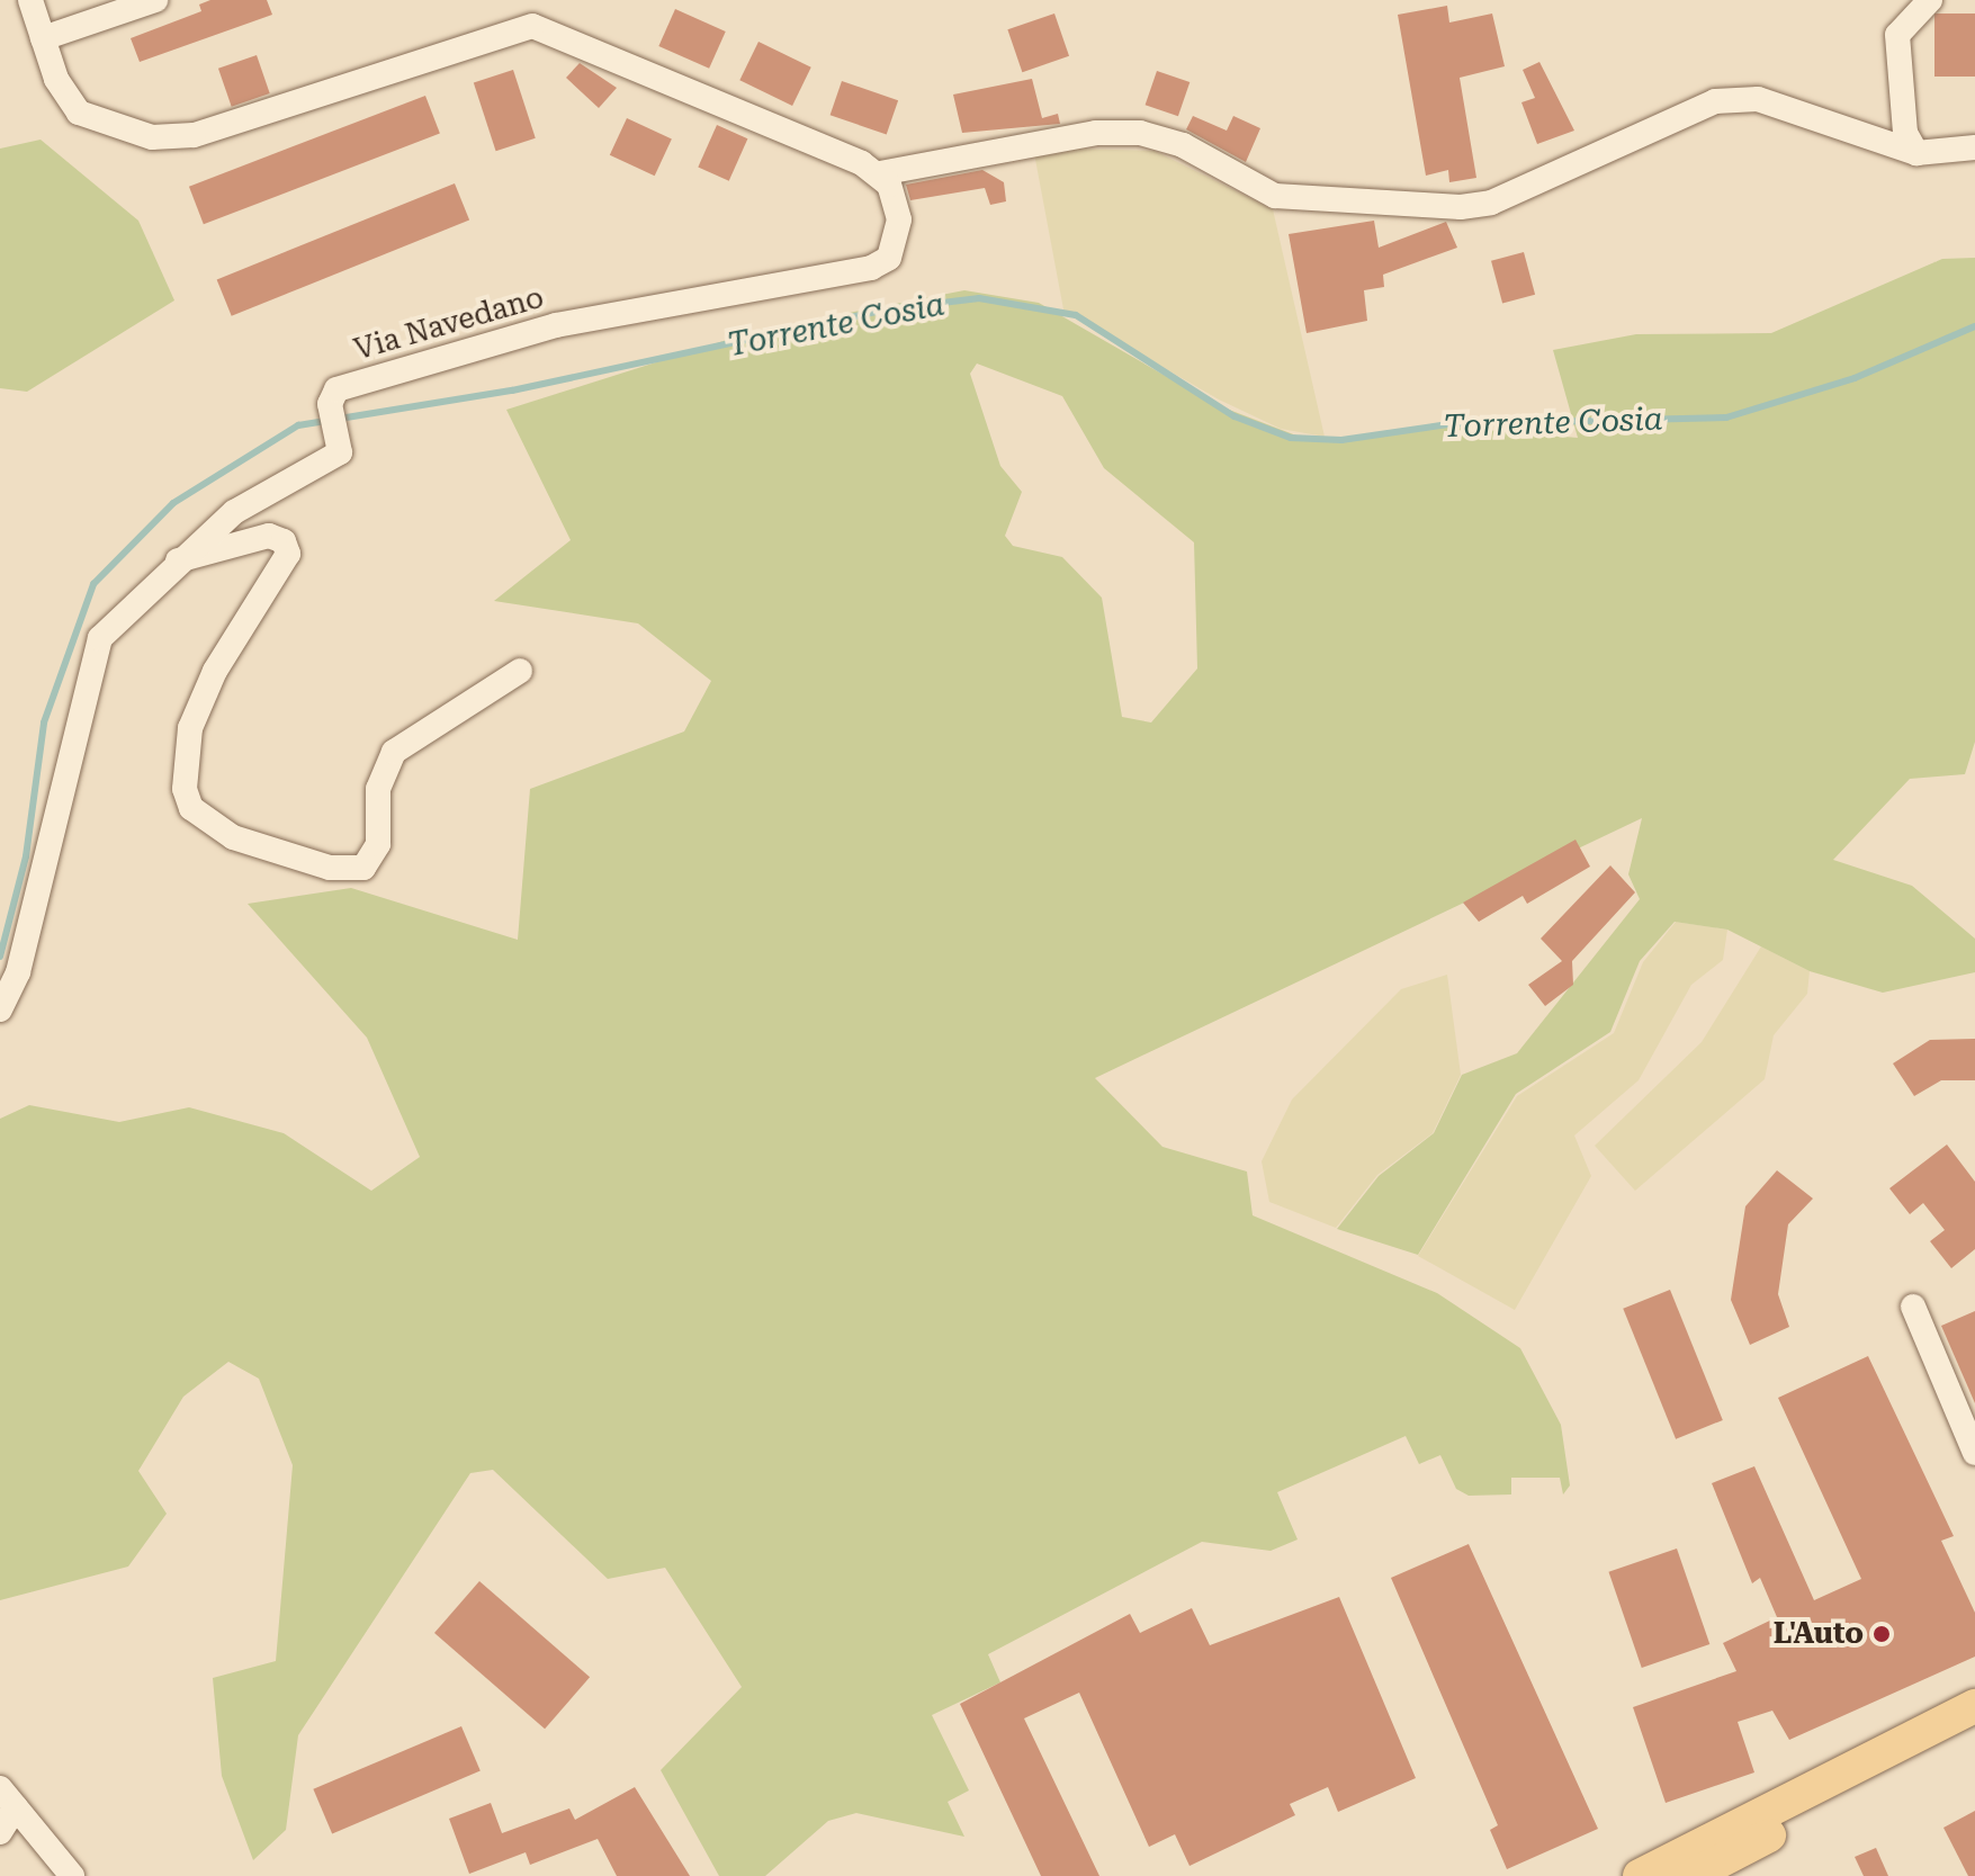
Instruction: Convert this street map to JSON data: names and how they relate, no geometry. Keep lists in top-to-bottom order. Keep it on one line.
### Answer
{"streets":{"street":["Via Navedano"]},"water":["Torrente Cosia"],"places":["L'Auto"]}
